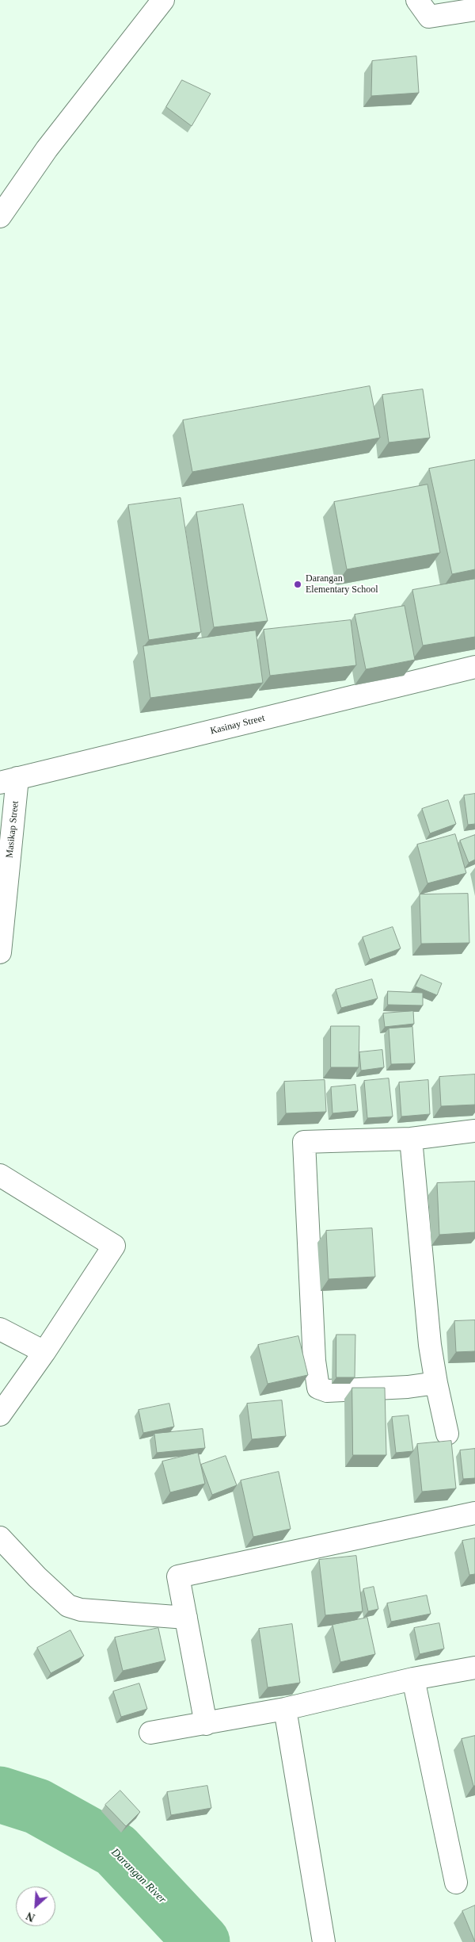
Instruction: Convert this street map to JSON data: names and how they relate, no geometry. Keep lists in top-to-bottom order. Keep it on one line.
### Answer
{"streets":{"street":["Kasinay Street","Masikap Street"]},"crossings":[["Kasinay Street","Masikap Street"]],"water":["Darangan River"],"places":["Darangan Elementary School"],"north":"bottom left"}
